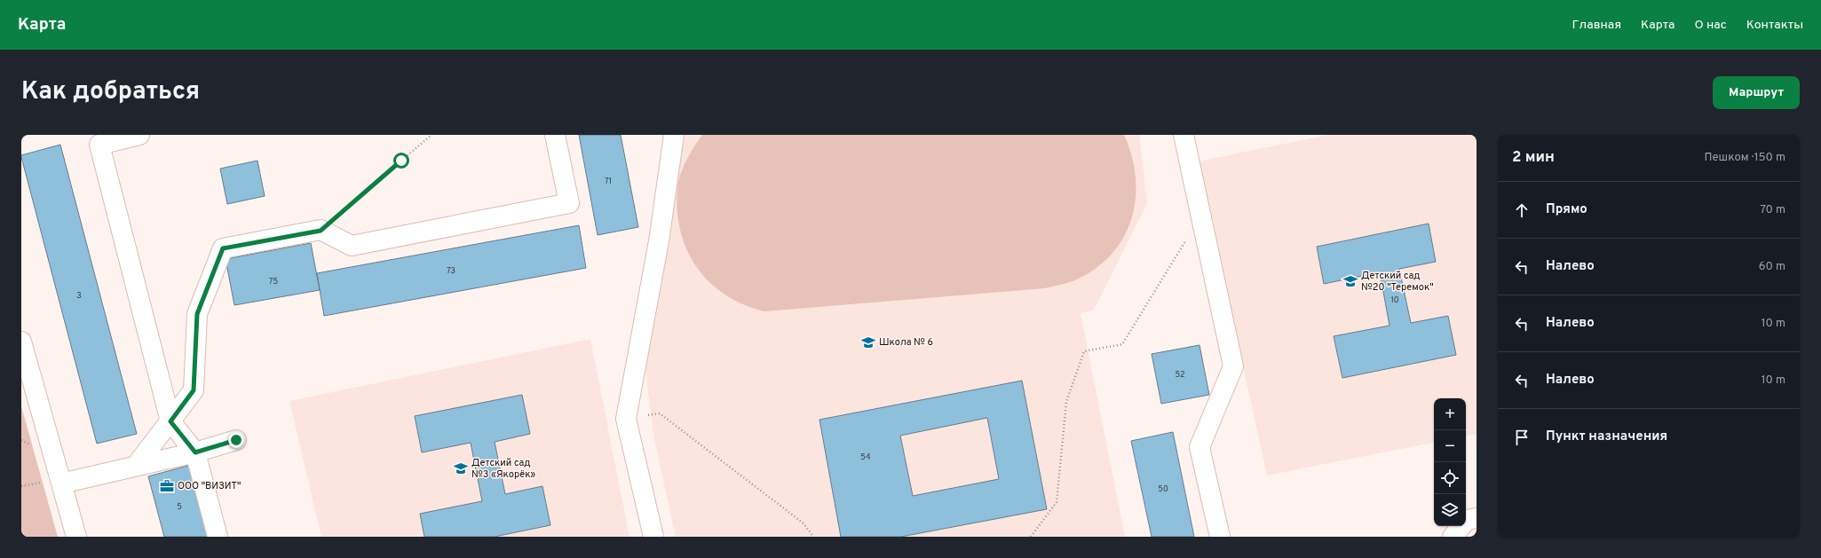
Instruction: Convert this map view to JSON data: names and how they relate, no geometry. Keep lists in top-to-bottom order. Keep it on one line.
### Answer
{"places":{"school or university":["Детский сад №20 \"Теремок\"","Школа № 6","Детский сад №3 «Якорёк»"],"office":["ООО \"ВИЗИТ\""]},"house_numbers":["71","73","75","3","10","52","54","50","5"],"page":{"header":"Карта","nav":["Главная","Карта","О нас","Контакты"],"title":"Как добраться","buttons":"Маршрут","heading":["2 мин","Пешком · 150 m"],"list":[["Прямо","70 m"],["Налево","60 m"],["Налево","10 m"],["Налево","10 m"],"Пункт назначения"],"map_buttons":["+","−"]}}
